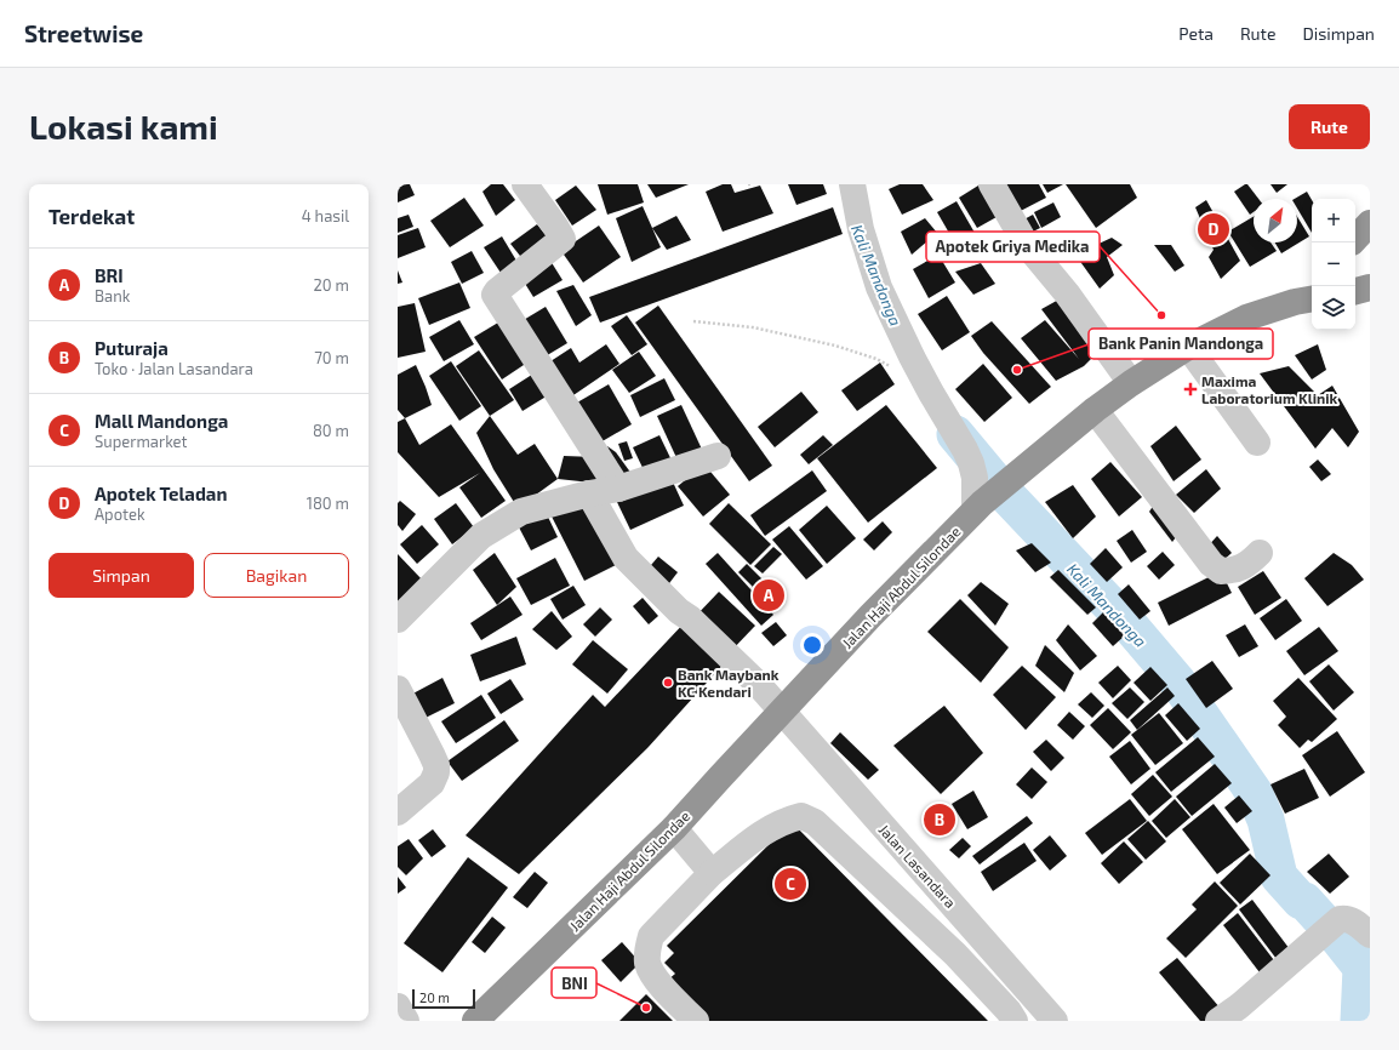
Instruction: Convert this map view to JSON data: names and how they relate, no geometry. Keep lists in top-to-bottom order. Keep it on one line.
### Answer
{"streets":{"highway":["Jalan Haji Abdul Silondae"],"street":["Jalan Lasandara"]},"crossings":[["Jalan Haji Abdul Silondae","Jalan Lasandara"]],"water":["Kali Mandonga"],"places":{"other":["Apotek Griya Medika","Bank Panin Mandonga","Bank Maybank KC Kendari","BNI"],"health":["Maxima Laboratorium Klinik"]},"scale_bar":"20 m","north":"top right","page":{"header":"Streetwise","nav":["Peta","Rute","Disimpan"],"buttons":["Rute",["Simpan","Bagikan"]],"title":"Lokasi kami","heading":["Terdekat","4 hasil"],"map_buttons":["+","−"],"pins":["D","A","B","C"],"list":[{"mark":"A","name":"BRI","note":"Bank","value":"20 m"},{"mark":"B","name":"Puturaja","note":"Toko · Jalan Lasandara","value":"70 m"},{"mark":"C","name":"Mall Mandonga","note":"Supermarket","value":"80 m"},{"mark":"D","name":"Apotek Teladan","note":"Apotek","value":"180 m"}],"scale":"20 m"}}
